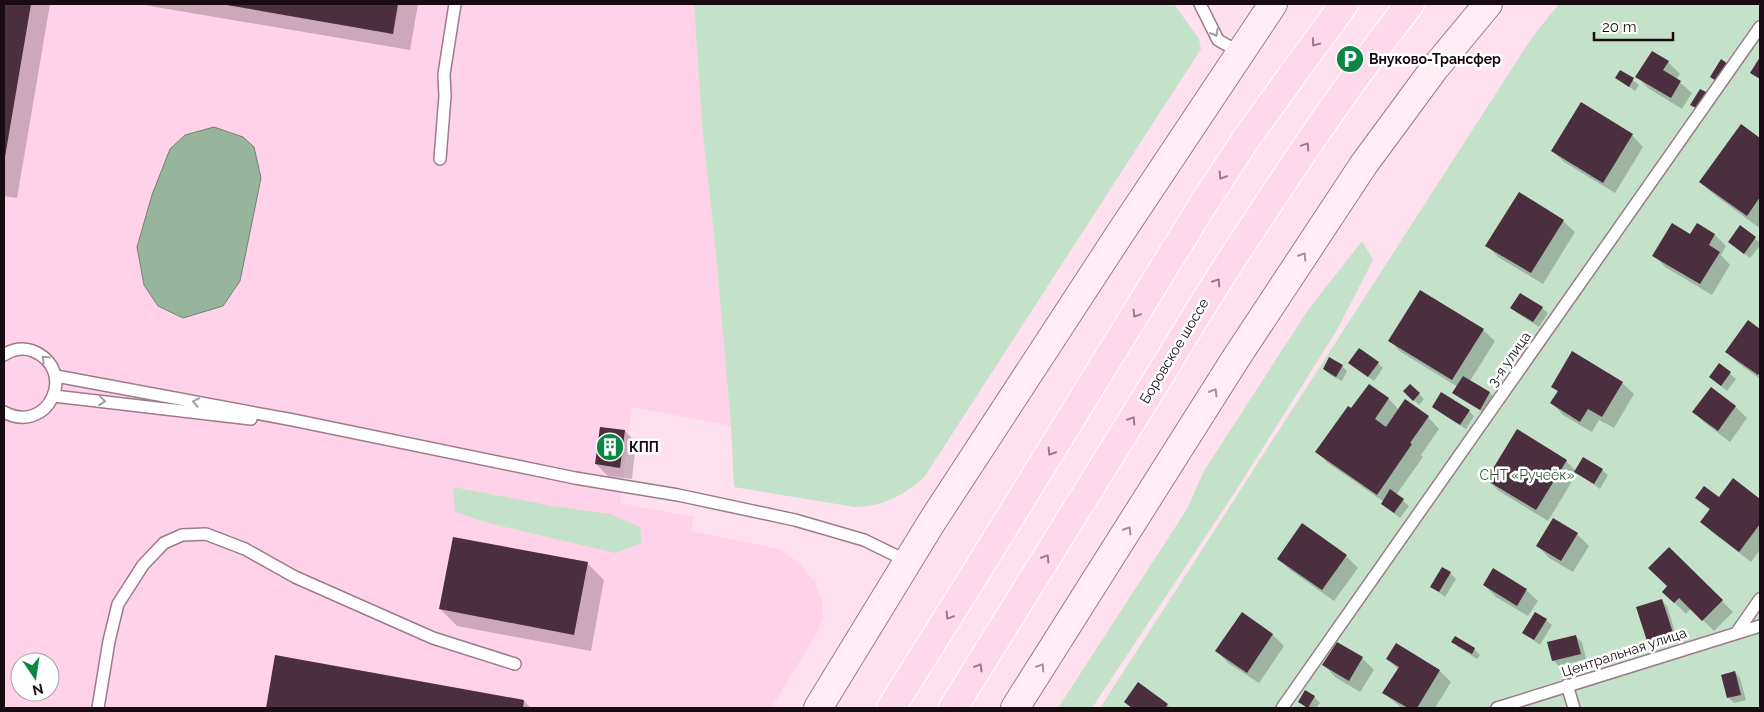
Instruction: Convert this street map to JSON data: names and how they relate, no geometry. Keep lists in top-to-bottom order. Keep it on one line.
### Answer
{"streets":{"main road":["Боровское шоссе"],"lane":["3-я улица","Центральная улица"]},"parks":["СНТ «Ручеёк»"],"places":{"parking":["Внуково-Трансфер"],"building":["КПП"]},"scale_bar":"20 m","north":"bottom"}
